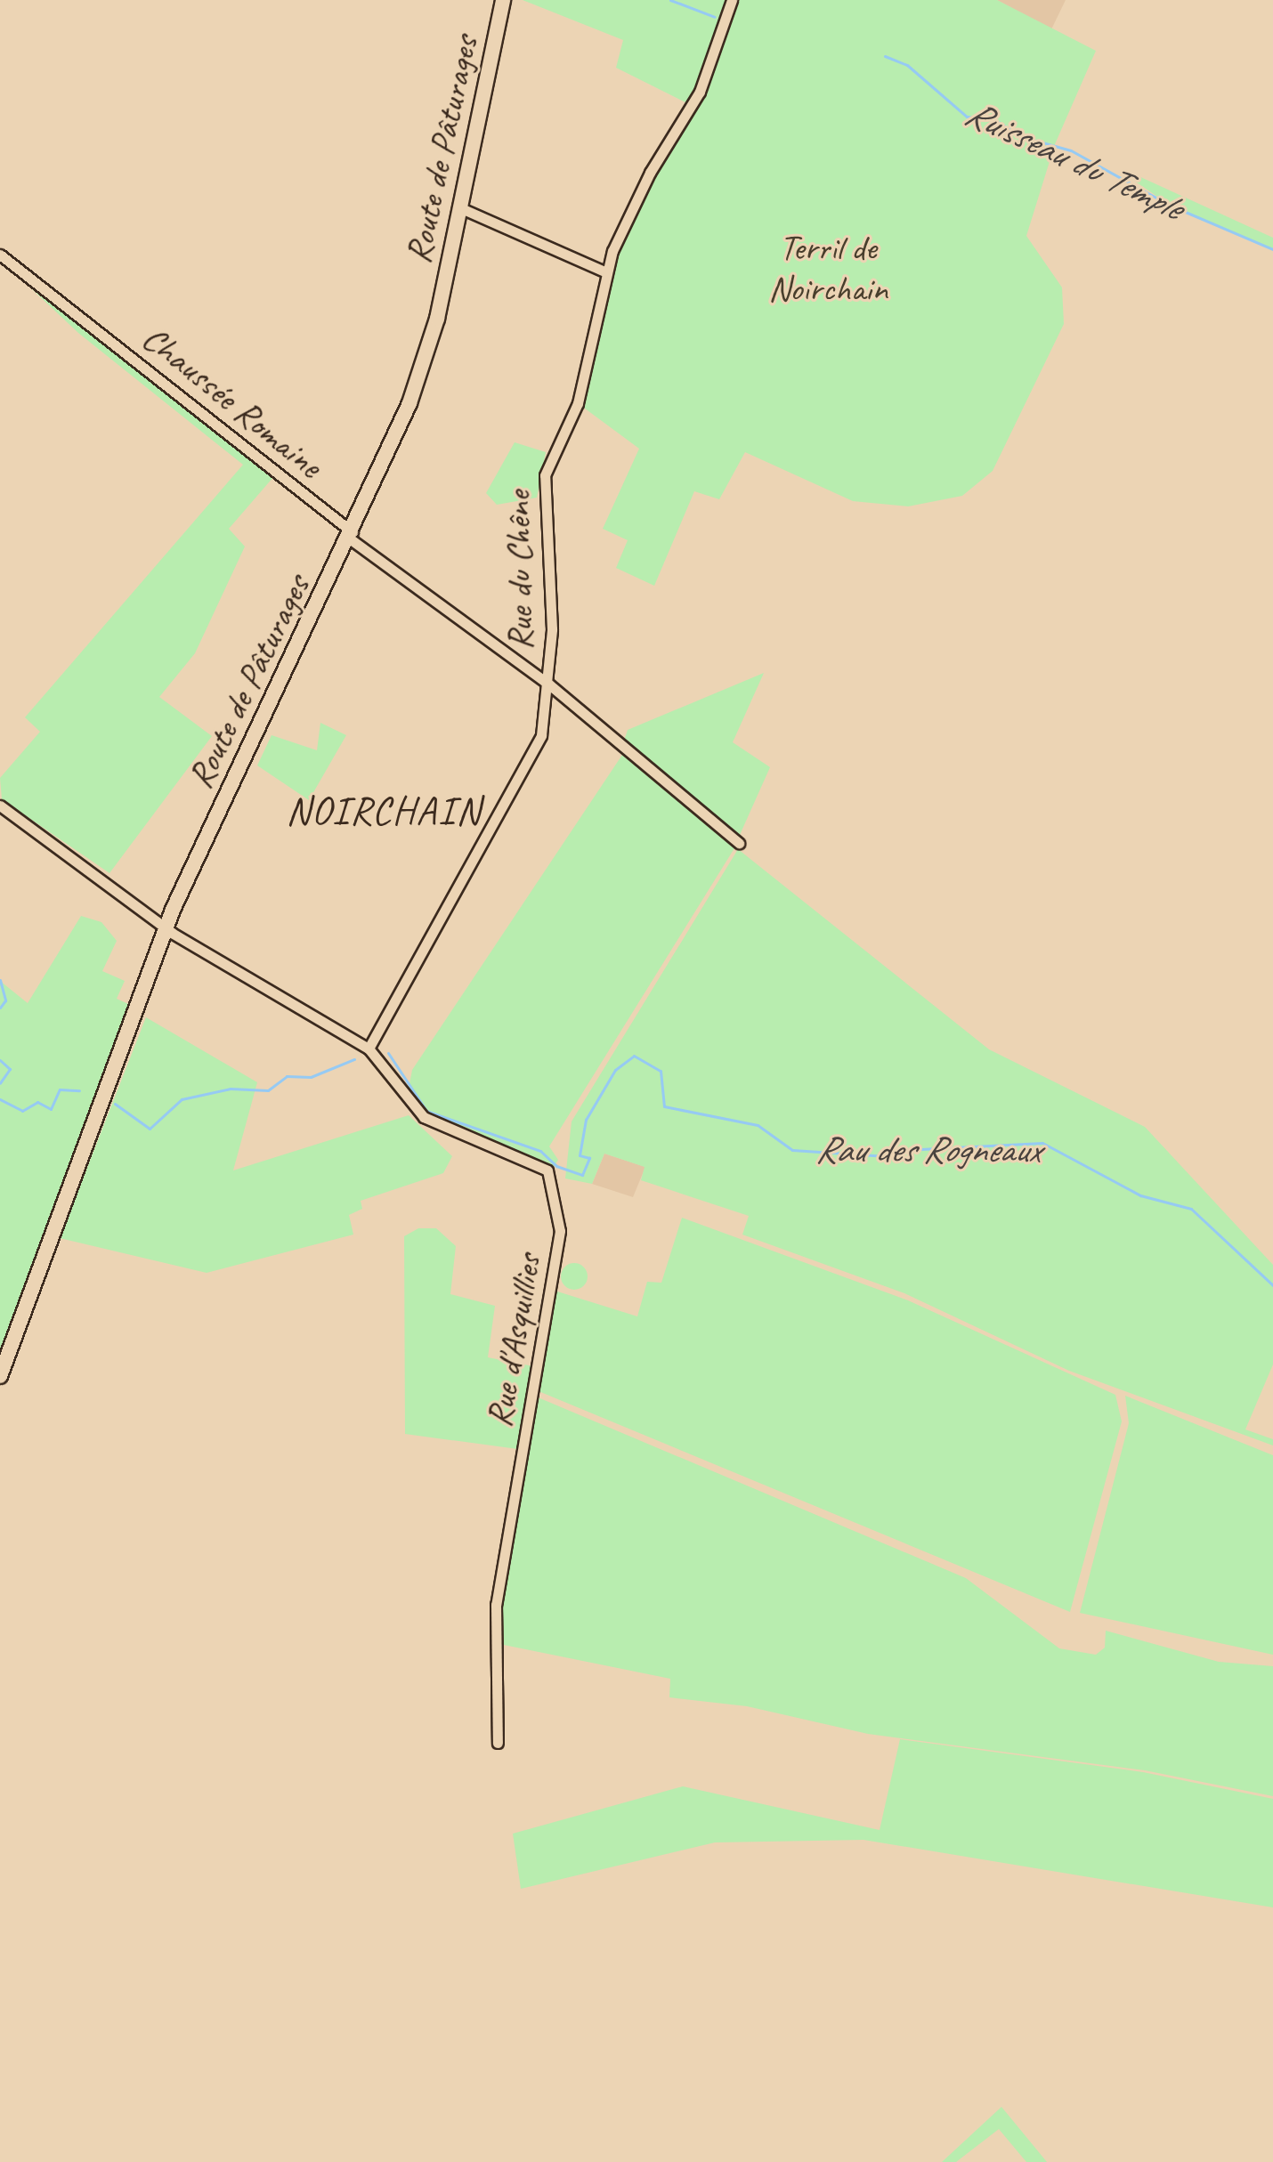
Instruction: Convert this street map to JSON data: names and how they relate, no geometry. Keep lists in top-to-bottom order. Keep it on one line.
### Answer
{"streets":{"main road":["Route de Pâturages"],"street":["Chaussée Romaine","Rue du Chêne","Rue d'Asquillies"]},"crossings":[["Route de Pâturages","Chaussée Romaine"],["Route de Pâturages","Rue d'Asquillies"],["Chaussée Romaine","Rue du Chêne"],["Rue du Chêne","Rue d'Asquillies"]],"districts":["NOIRCHAIN"],"water":["Ruisseau du Temple","Rau des Rogneaux"],"parks":["Terril de Noirchain"]}
